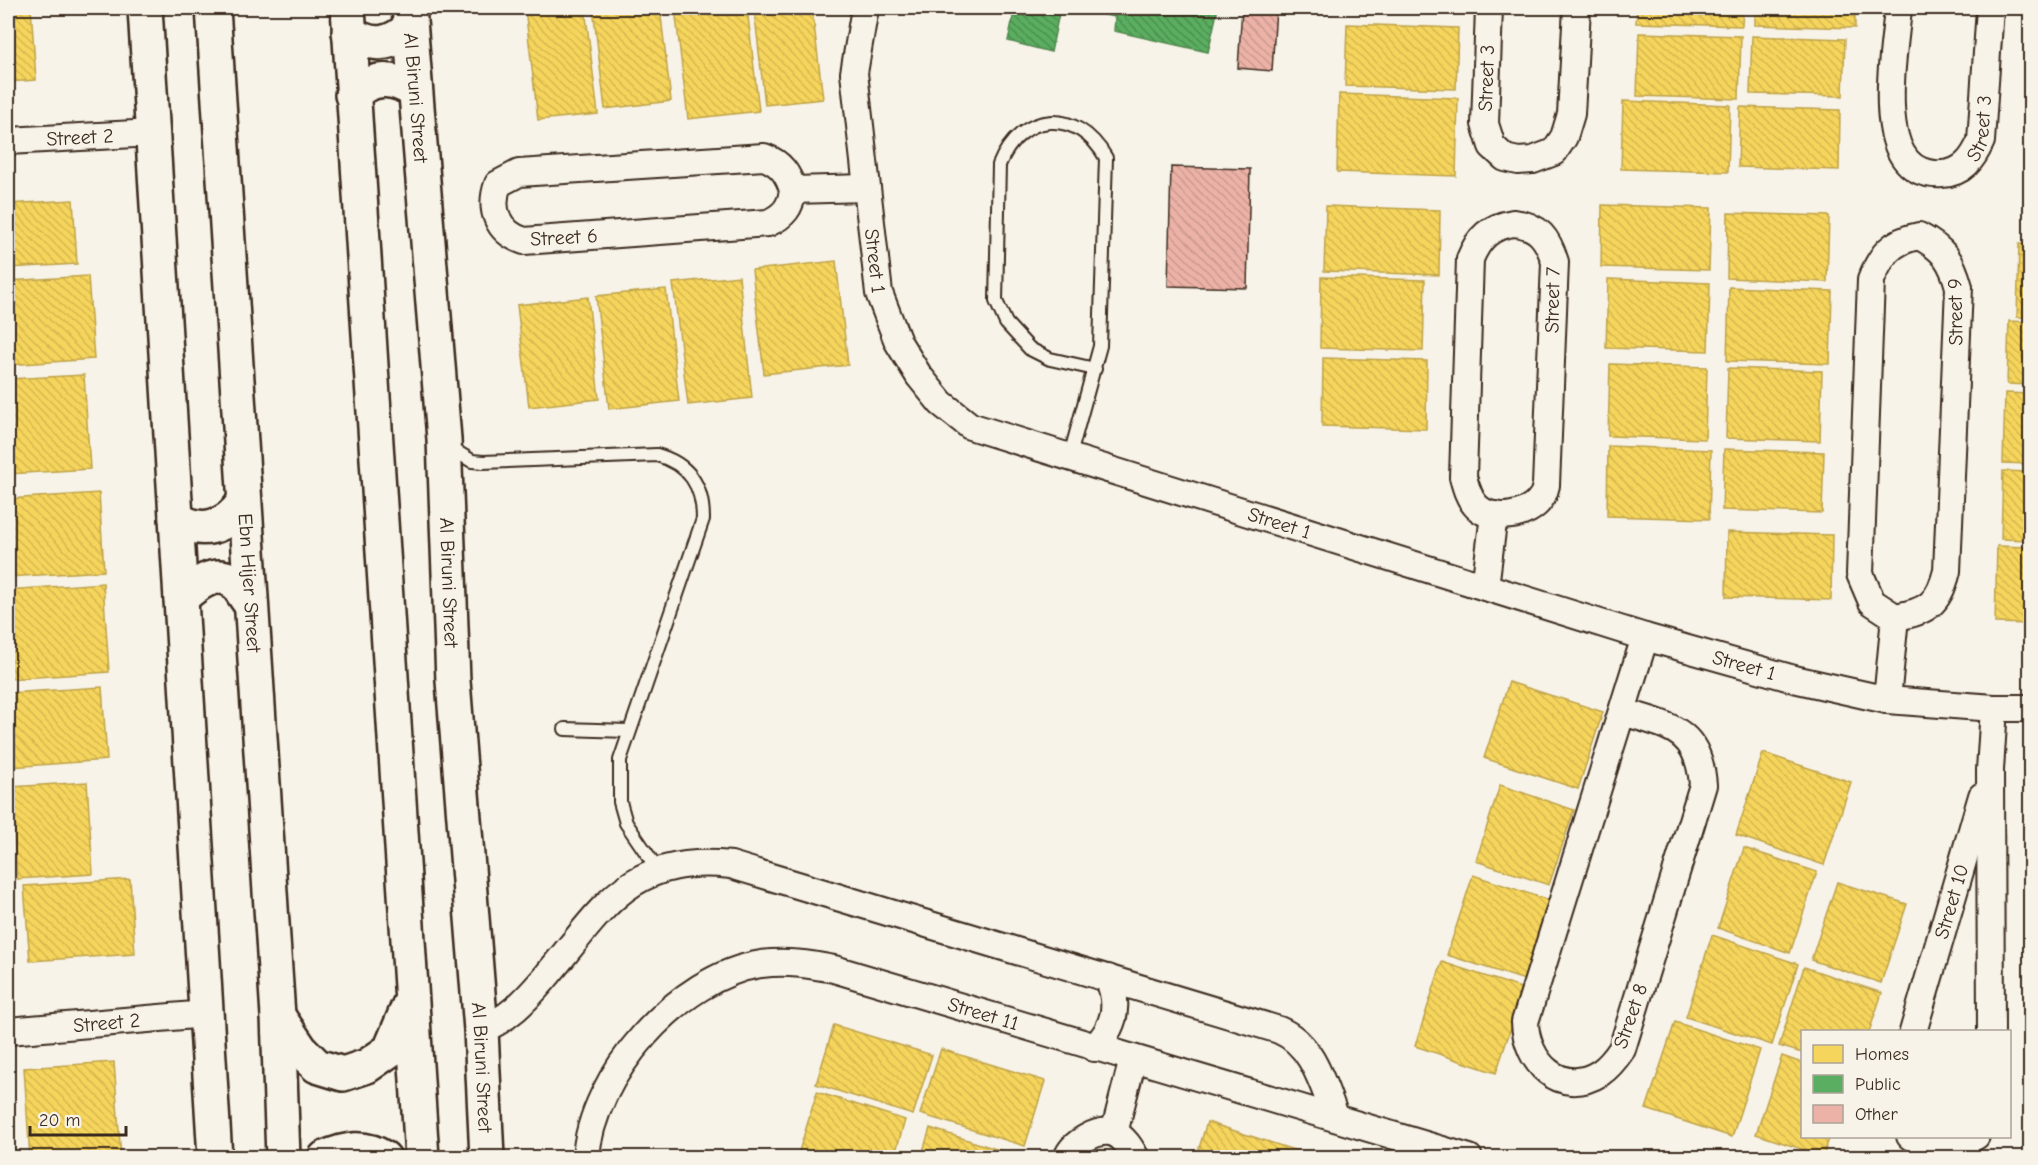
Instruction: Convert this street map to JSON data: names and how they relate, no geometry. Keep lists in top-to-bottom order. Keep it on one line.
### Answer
{"streets":{"main road":["Al Biruni Street","Ebn Hijer Street"],"street":["Street 3","Street 2","Street 6","Street 1","Street 7","Street 9","Street 10","Street 11","Street 8"]},"crossings":[["Street 1","Street 10"],["Street 1","Street 8"]],"legend":["Homes","Public","Other"],"scale_bar":"20 m"}
